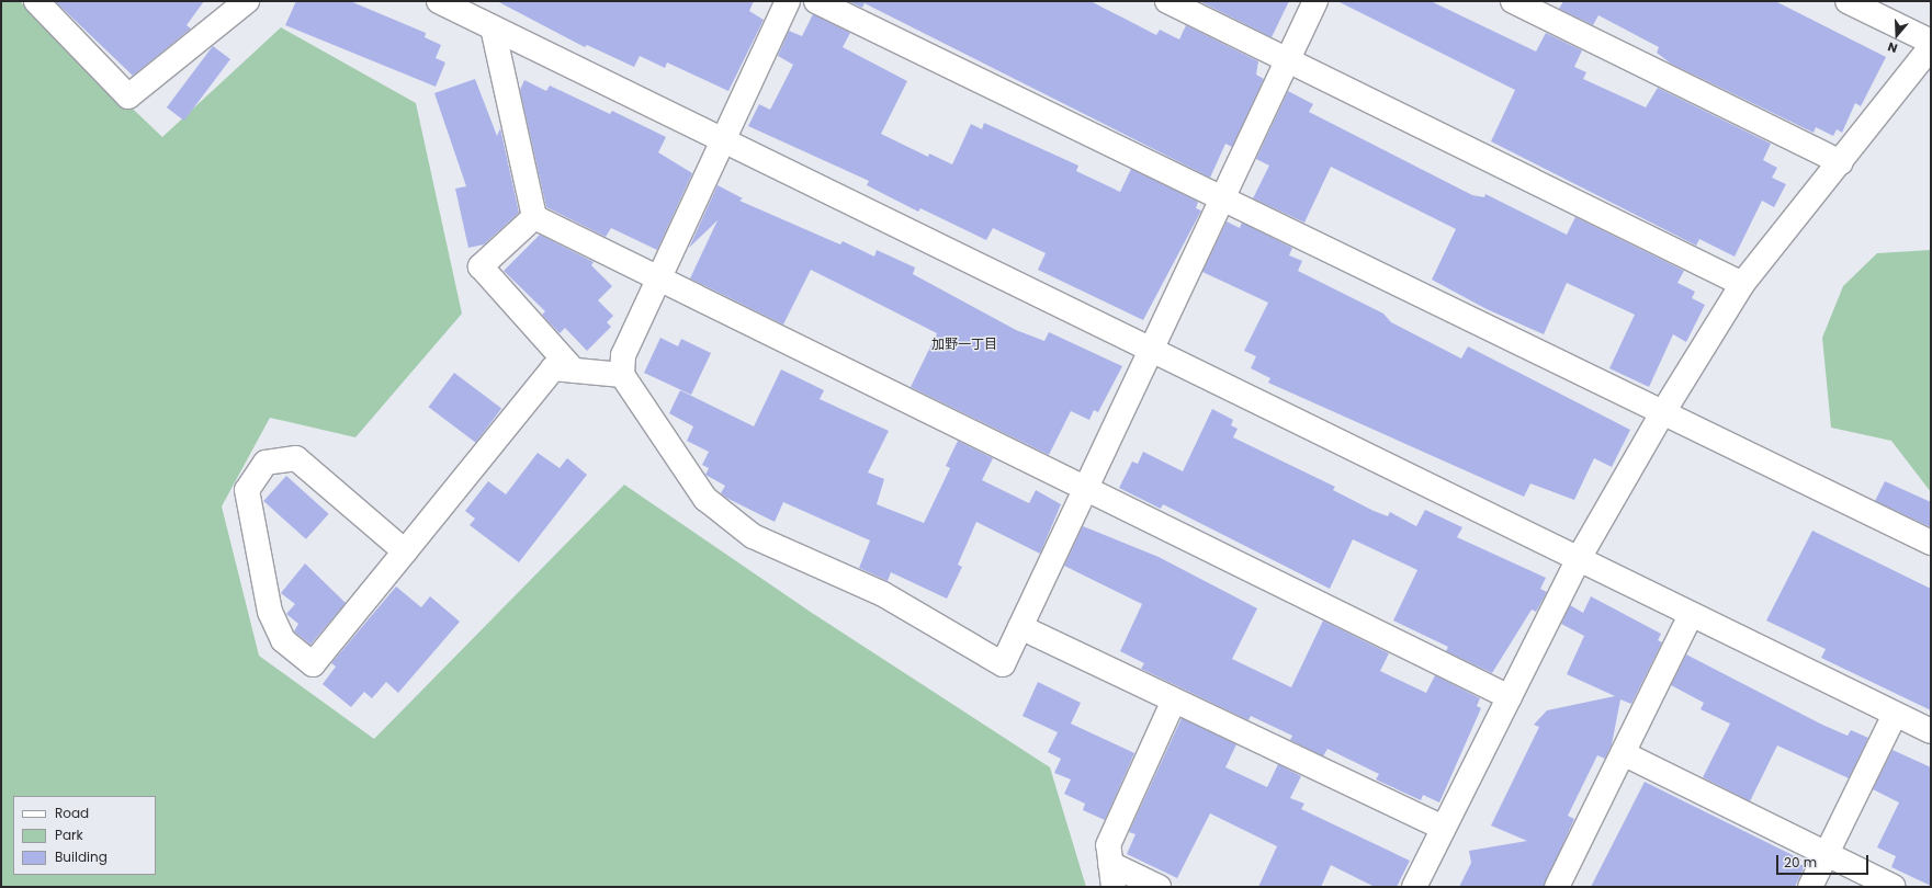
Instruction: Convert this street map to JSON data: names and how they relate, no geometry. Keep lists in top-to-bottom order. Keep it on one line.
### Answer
{"districts":["加野一丁目"],"legend":["Road","Park","Building"],"scale_bar":"20 m","north":"bottom"}
